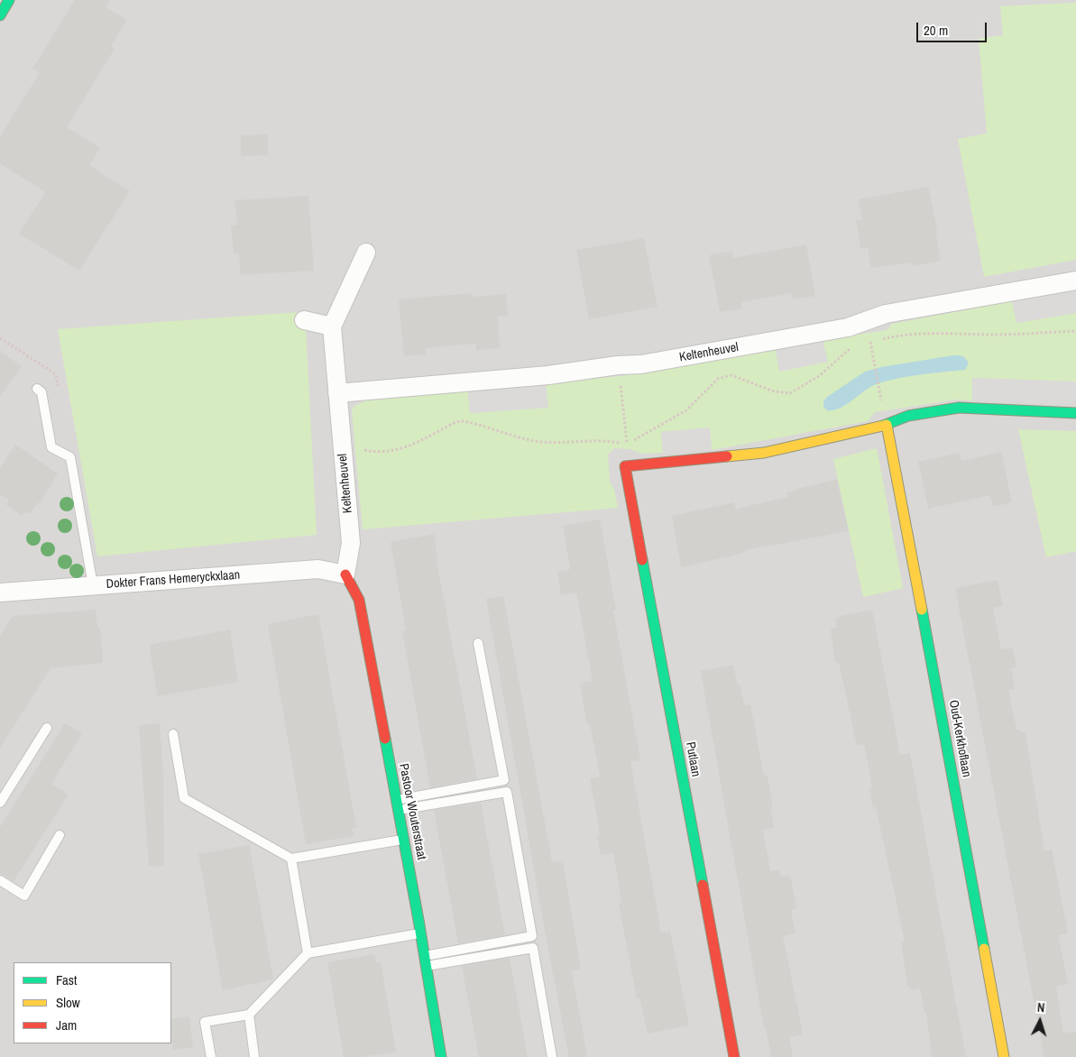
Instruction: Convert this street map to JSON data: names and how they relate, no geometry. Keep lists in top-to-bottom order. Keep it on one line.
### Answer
{"streets":{"street":["Keltenheuvel","Dokter Frans Hemeryckxlaan","Oud-Kerkhoflaan","Putlaan","Pastoor Wouterstraat"]},"crossings":[["Keltenheuvel","Dokter Frans Hemeryckxlaan"],["Keltenheuvel","Pastoor Wouterstraat"],["Dokter Frans Hemeryckxlaan","Pastoor Wouterstraat"],["Oud-Kerkhoflaan","Putlaan"]],"legend":["Fast","Slow","Jam"],"scale_bar":"20 m","north":"top"}
